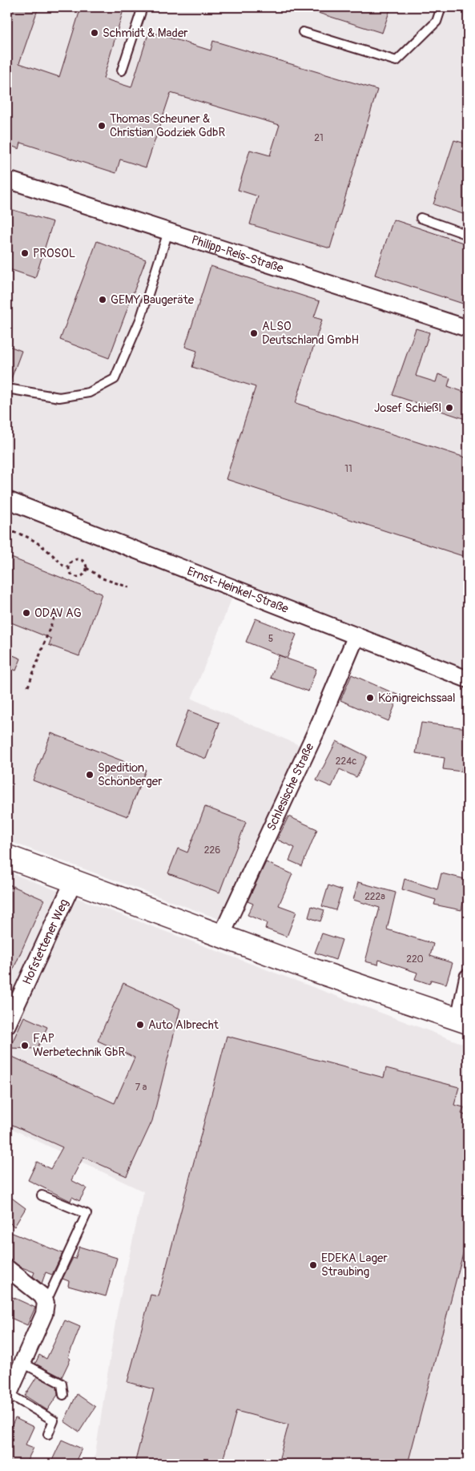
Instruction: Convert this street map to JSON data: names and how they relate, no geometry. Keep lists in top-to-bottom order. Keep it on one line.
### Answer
{"streets":{"street":["Philipp-Reis-Straße","Ernst-Heinkel-Straße","Schlesische Straße","Hofstettener Weg"]},"crossings":[["Ernst-Heinkel-Straße","Schlesische Straße"]],"places":["Schmidt & Mader","Thomas Scheuner & Christian Godziek GdbR","PROSOL","GEMY Baugeräte","ALSO Deutschland GmbH","Josef Schießl","ODAV AG","Königreichssaal","Spedition Schönberger","Auto Albrecht","FAP Werbetechnik GbR","EDEKA Lager Straubing"],"house_numbers":["21","11","5","224c","226","222a","220","7 a"]}
